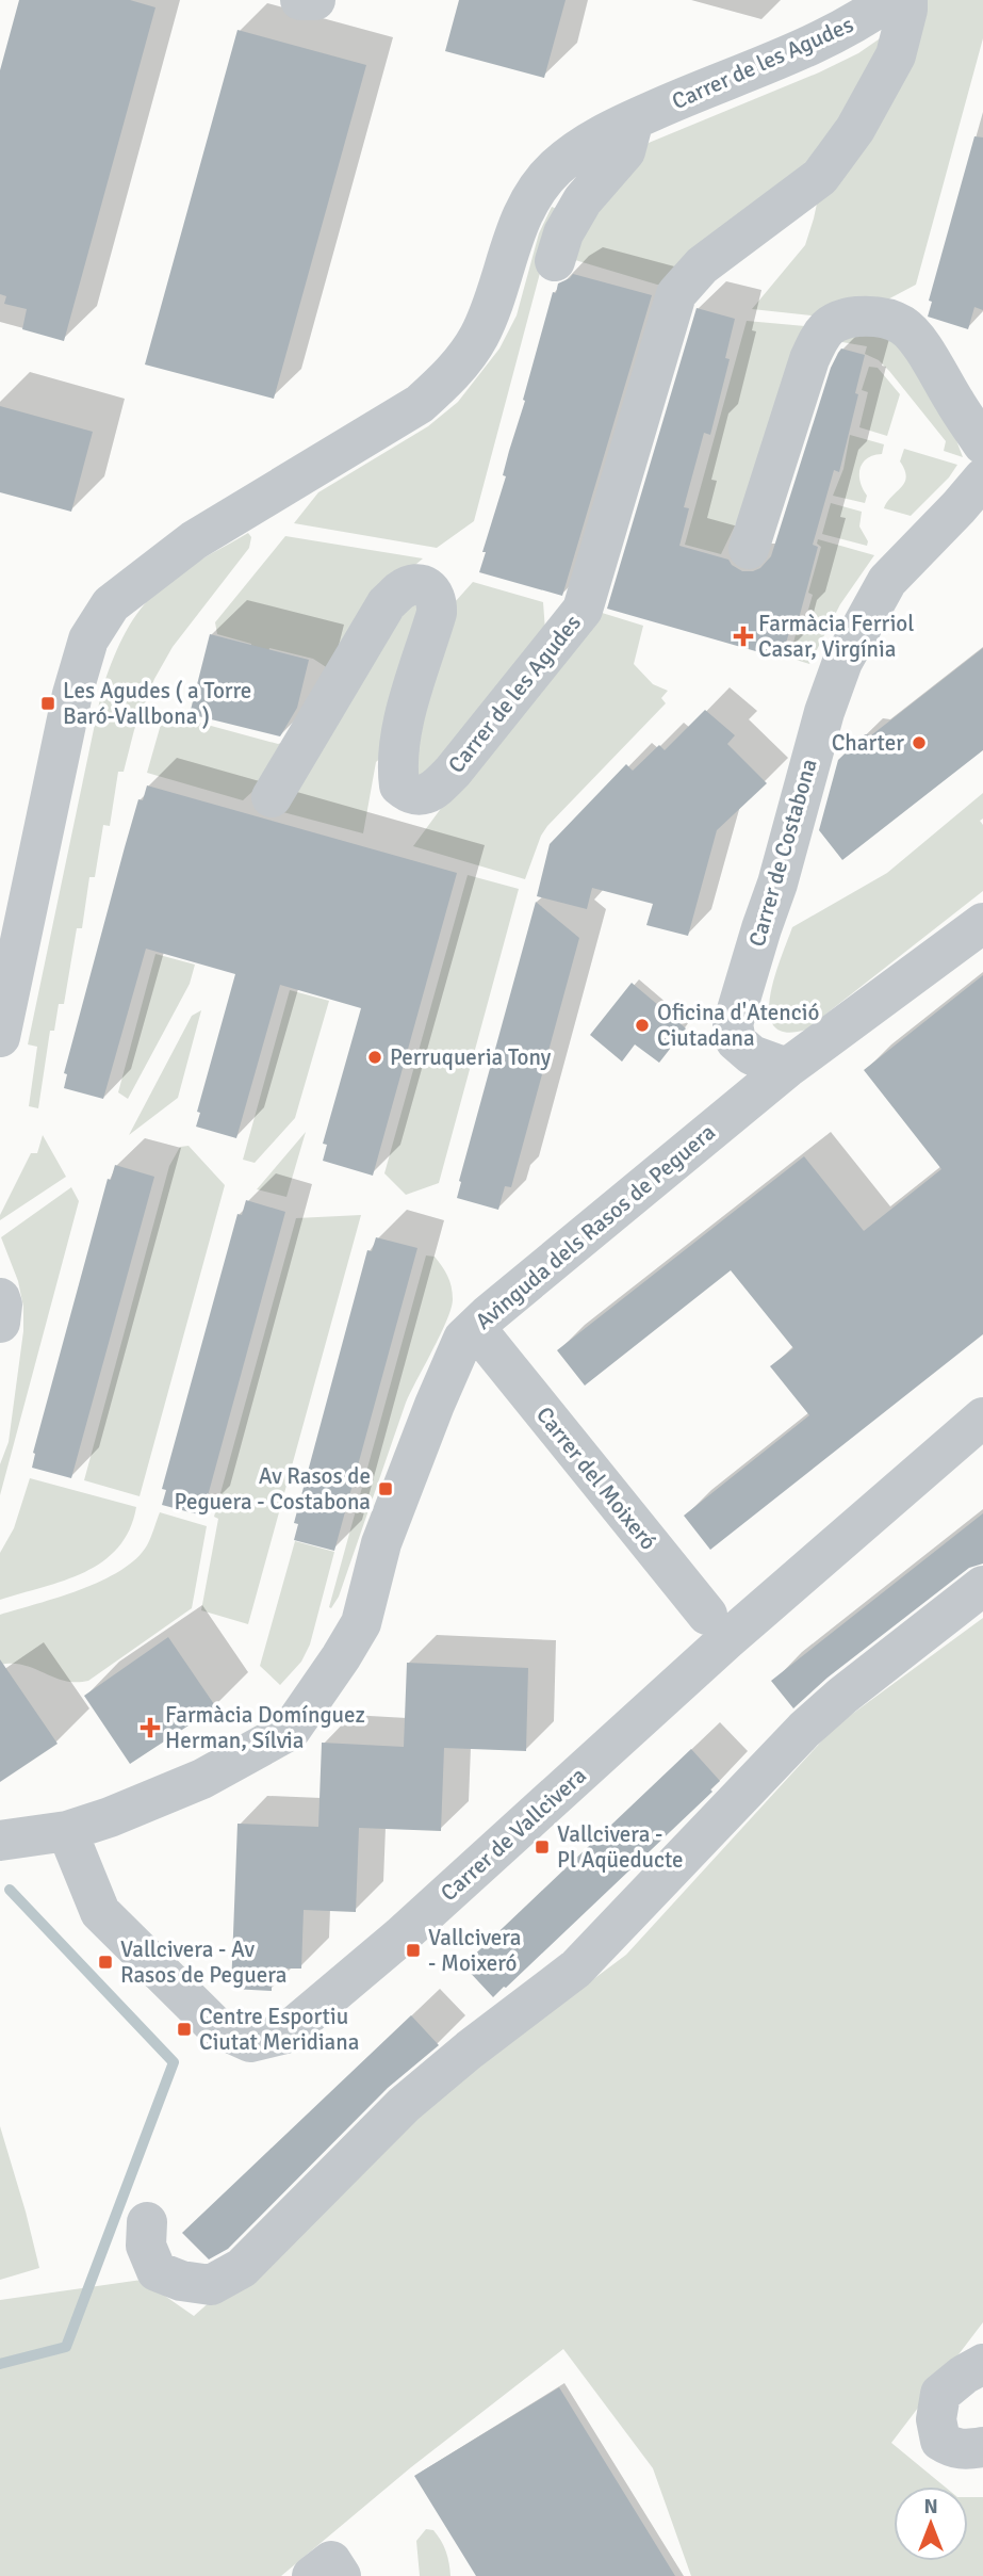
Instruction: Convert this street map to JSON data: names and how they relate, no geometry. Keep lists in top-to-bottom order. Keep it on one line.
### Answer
{"streets":{"street":["Carrer de les Agudes","Carrer de Costabona","Avinguda dels Rasos de Peguera","Carrer del Moixeró","Carrer de Vallcivera"]},"crossings":[["Carrer de Costabona","Avinguda dels Rasos de Peguera"],["Avinguda dels Rasos de Peguera","Carrer de Vallcivera"]],"places":{"health":["Farmàcia Ferriol Casar, Virgínia","Farmàcia Domínguez Herman, Sílvia"],"transit":["Les Agudes ( a Torre Baró-Vallbona )","Av Rasos de Peguera - Costabona","Vallcivera - Pl Aqüeducte","Vallcivera - Moixeró","Vallcivera - Av Rasos de Peguera","Centre Esportiu Ciutat Meridiana"],"other":["Charter","Oficina d'Atenció Ciutadana","Perruqueria Tony"]},"north":"top"}
